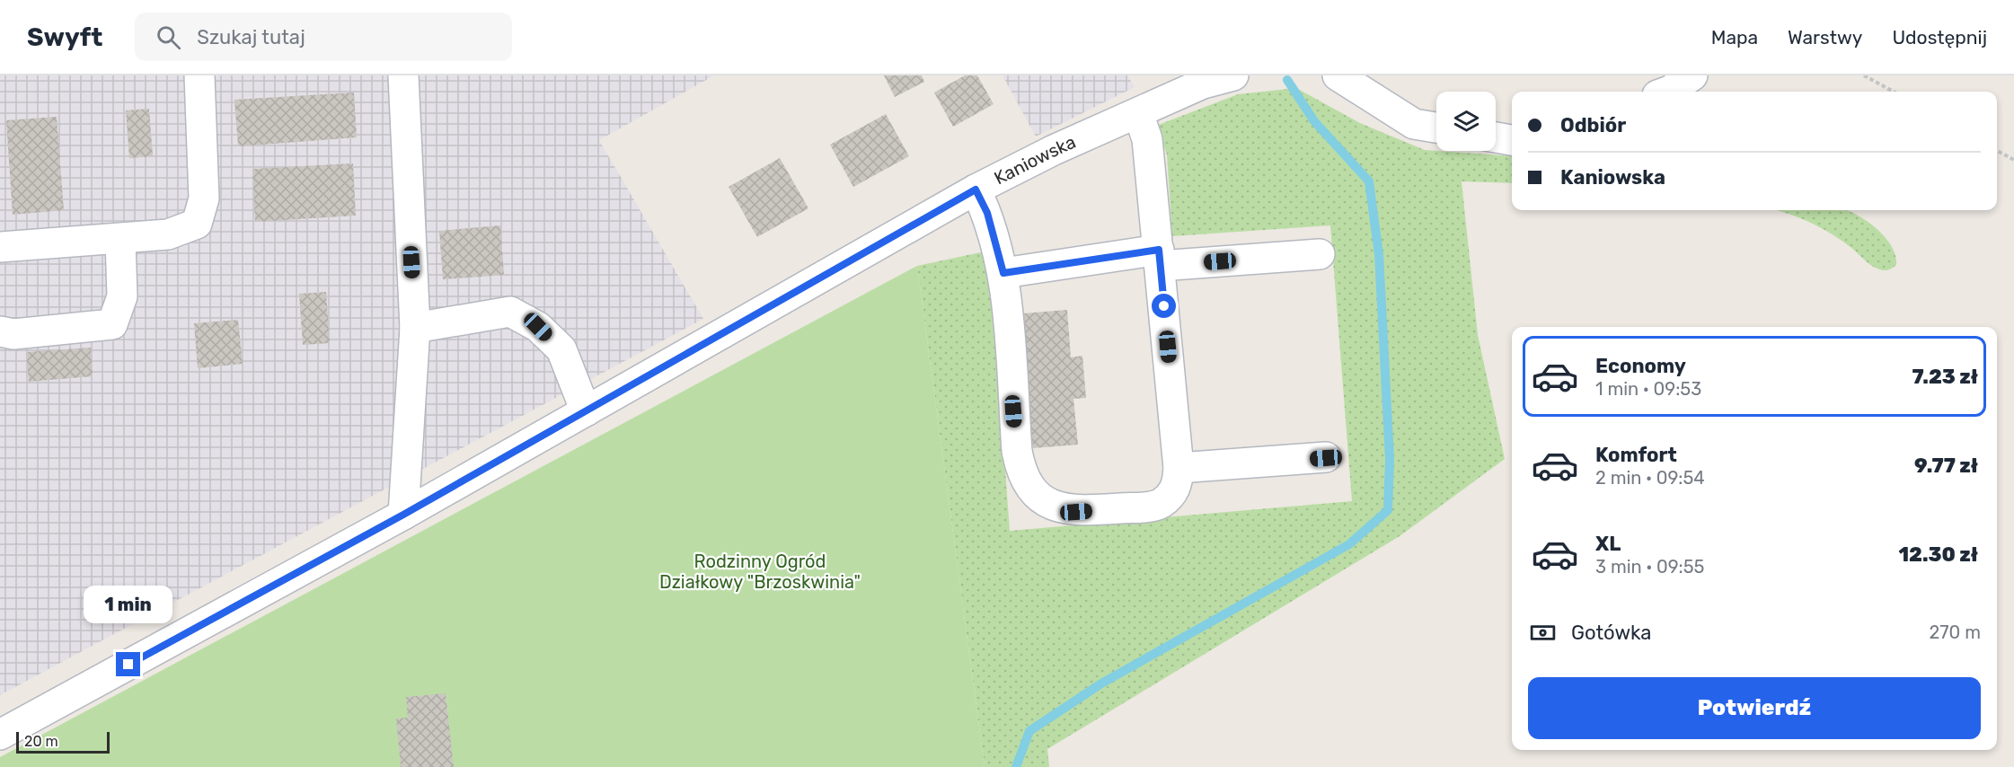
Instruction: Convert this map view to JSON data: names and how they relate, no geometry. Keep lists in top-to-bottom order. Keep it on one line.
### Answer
{"streets":{"street":["Kaniowska"]},"parks":["Rodzinny Ogród Działkowy \"Brzoskwinia\""],"scale_bar":"20 m","page":{"header":"Swyft","search":"Szukaj tutaj","nav":["Mapa","Warstwy","Udostępnij"],"banner":["Odbiór","Kaniowska"],"list":[{"name":"Economy","note":"1 min · 09:53","value":"7.23 zł"},{"name":"Komfort","note":"2 min · 09:54","value":"9.77 zł"},{"name":"XL","note":"3 min · 09:55","value":"12.30 zł"}],"bubble":"1 min","pay":["Gotówka","270 m"],"buttons":"Potwierdź","scale":"20 m"}}
